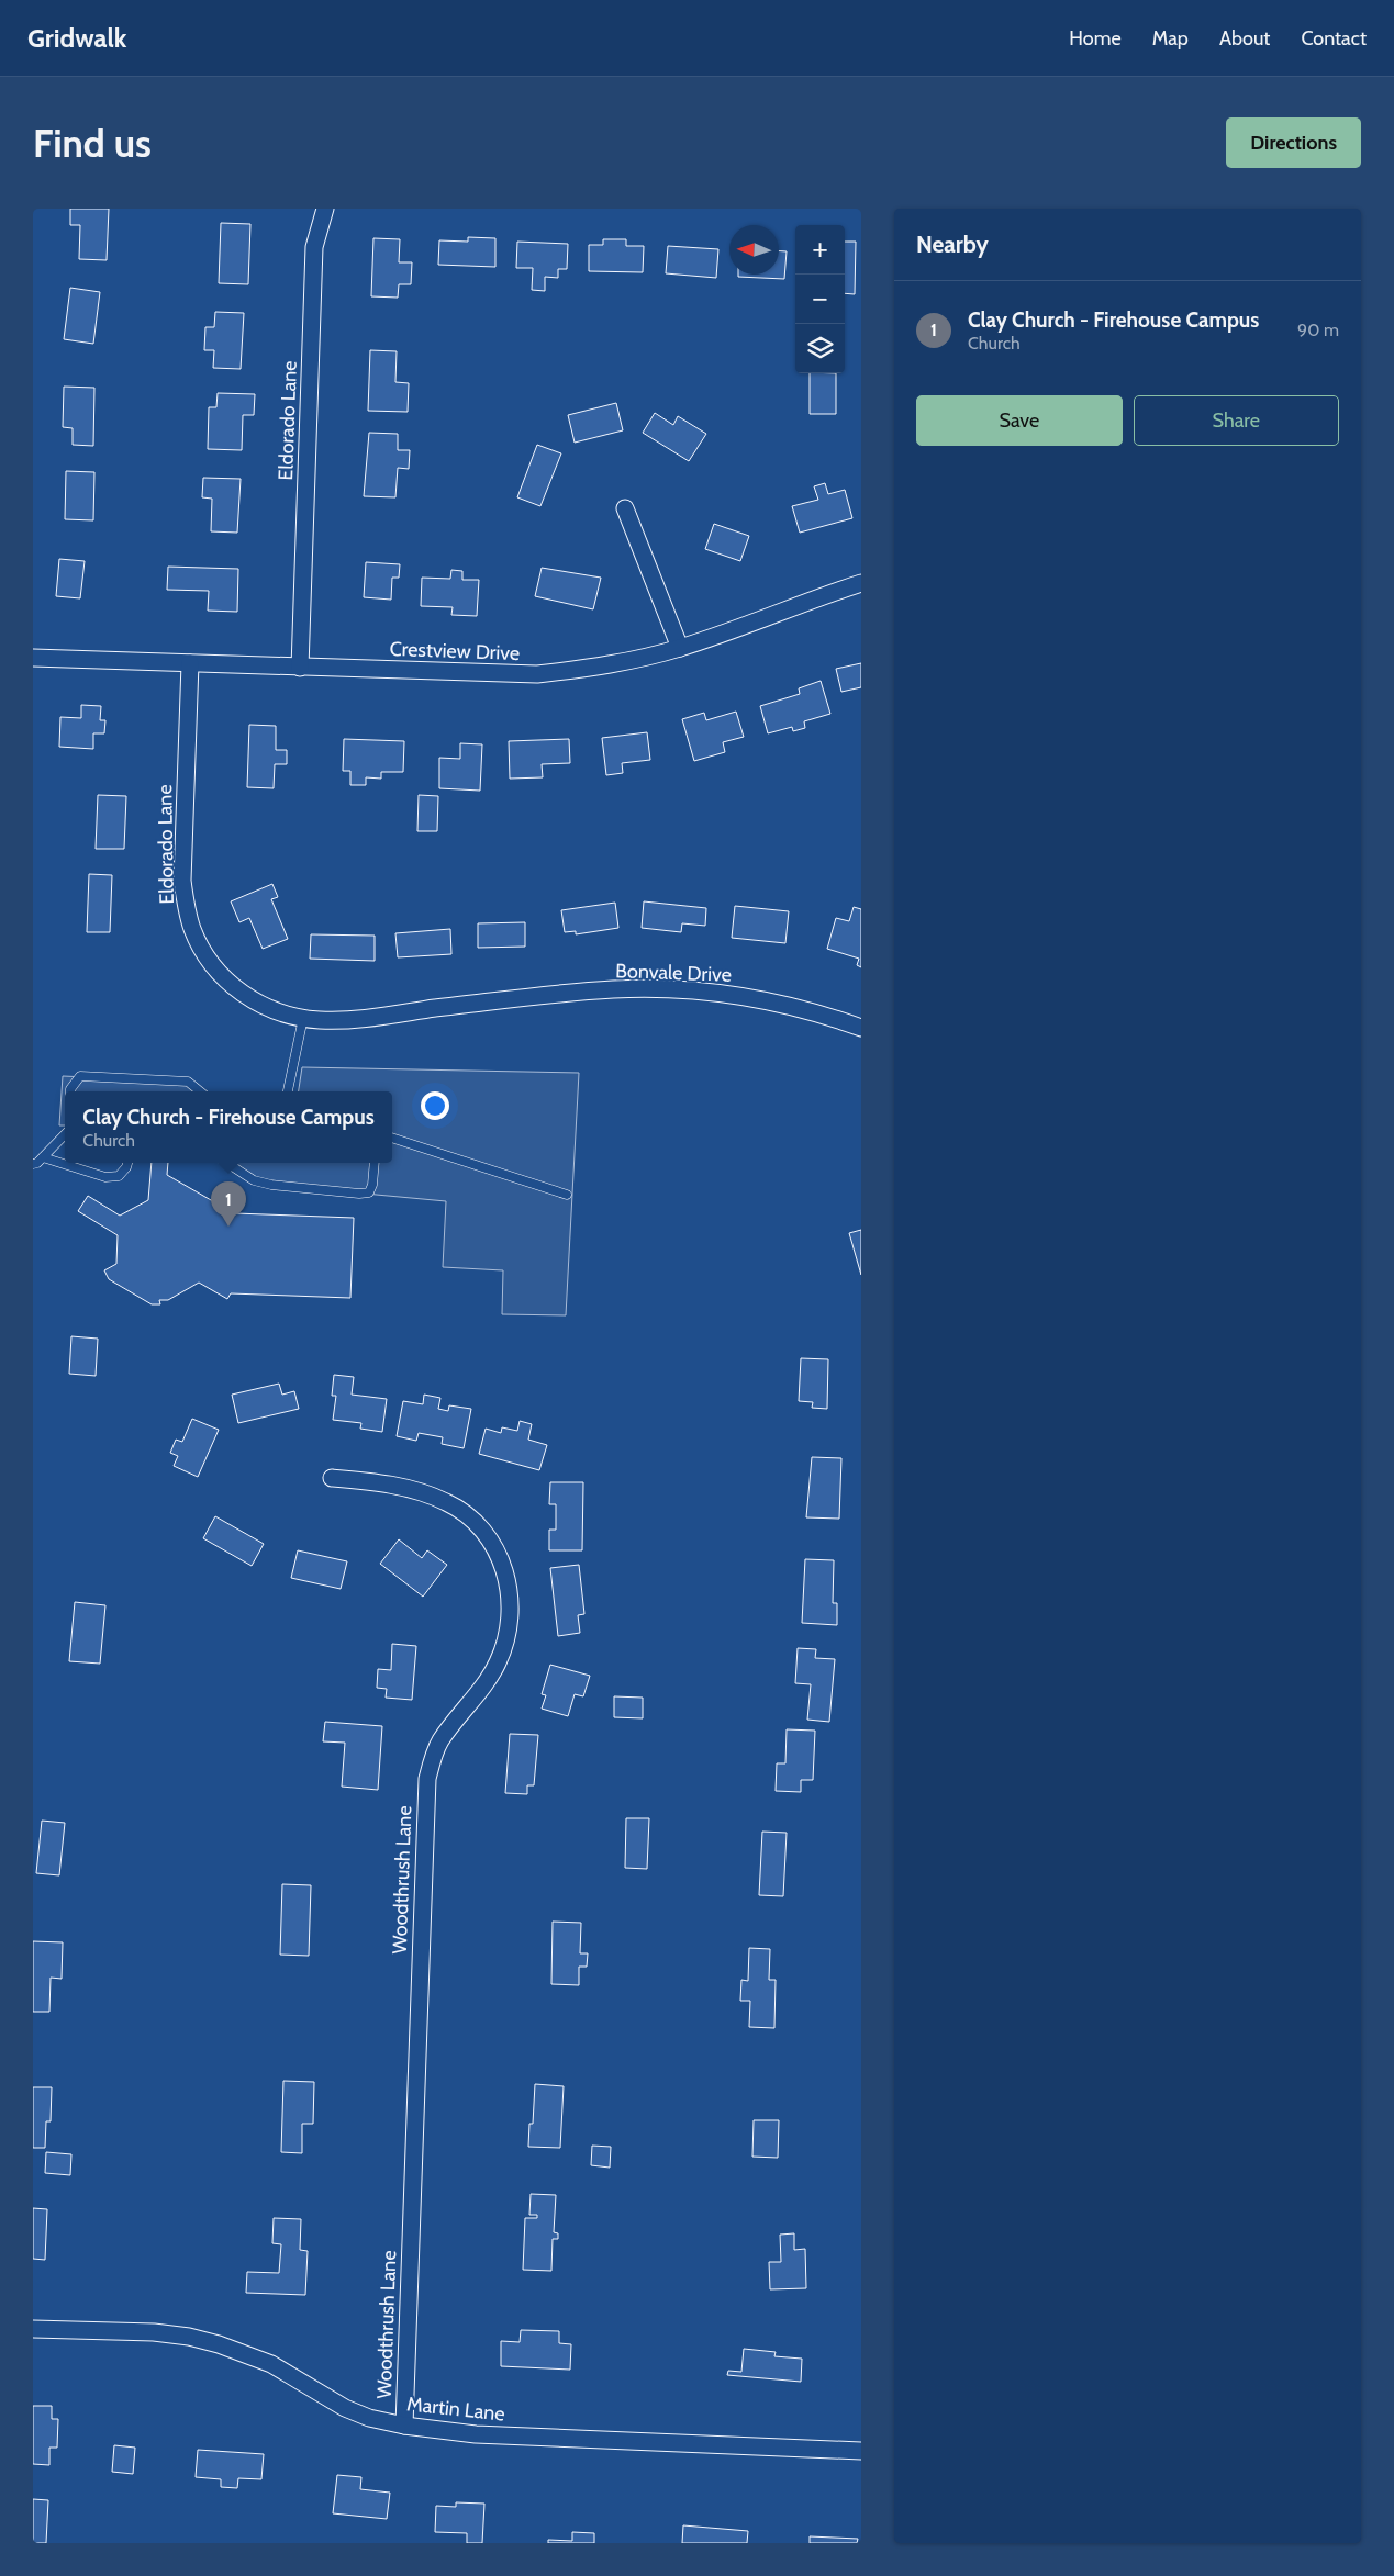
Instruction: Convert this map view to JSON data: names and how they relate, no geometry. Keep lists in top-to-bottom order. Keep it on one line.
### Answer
{"streets":{"street":["Eldorado Lane","Crestview Drive","Bonvale Drive","Woodthrush Lane","Martin Lane"]},"crossings":[["Eldorado Lane","Crestview Drive"],["Eldorado Lane","Bonvale Drive"],["Woodthrush Lane","Martin Lane"]],"north":"left","page":{"header":"Gridwalk","nav":["Home","Map","About","Contact"],"buttons":["Directions",["Save","Share"]],"title":"Find us","heading":"Nearby","map_buttons":["+","−"],"list":[{"mark":"1","name":"Clay Church - Firehouse Campus","note":"Church","value":"90 m"}],"popup":["Clay Church - Firehouse Campus","Church"],"pins":"1"}}
